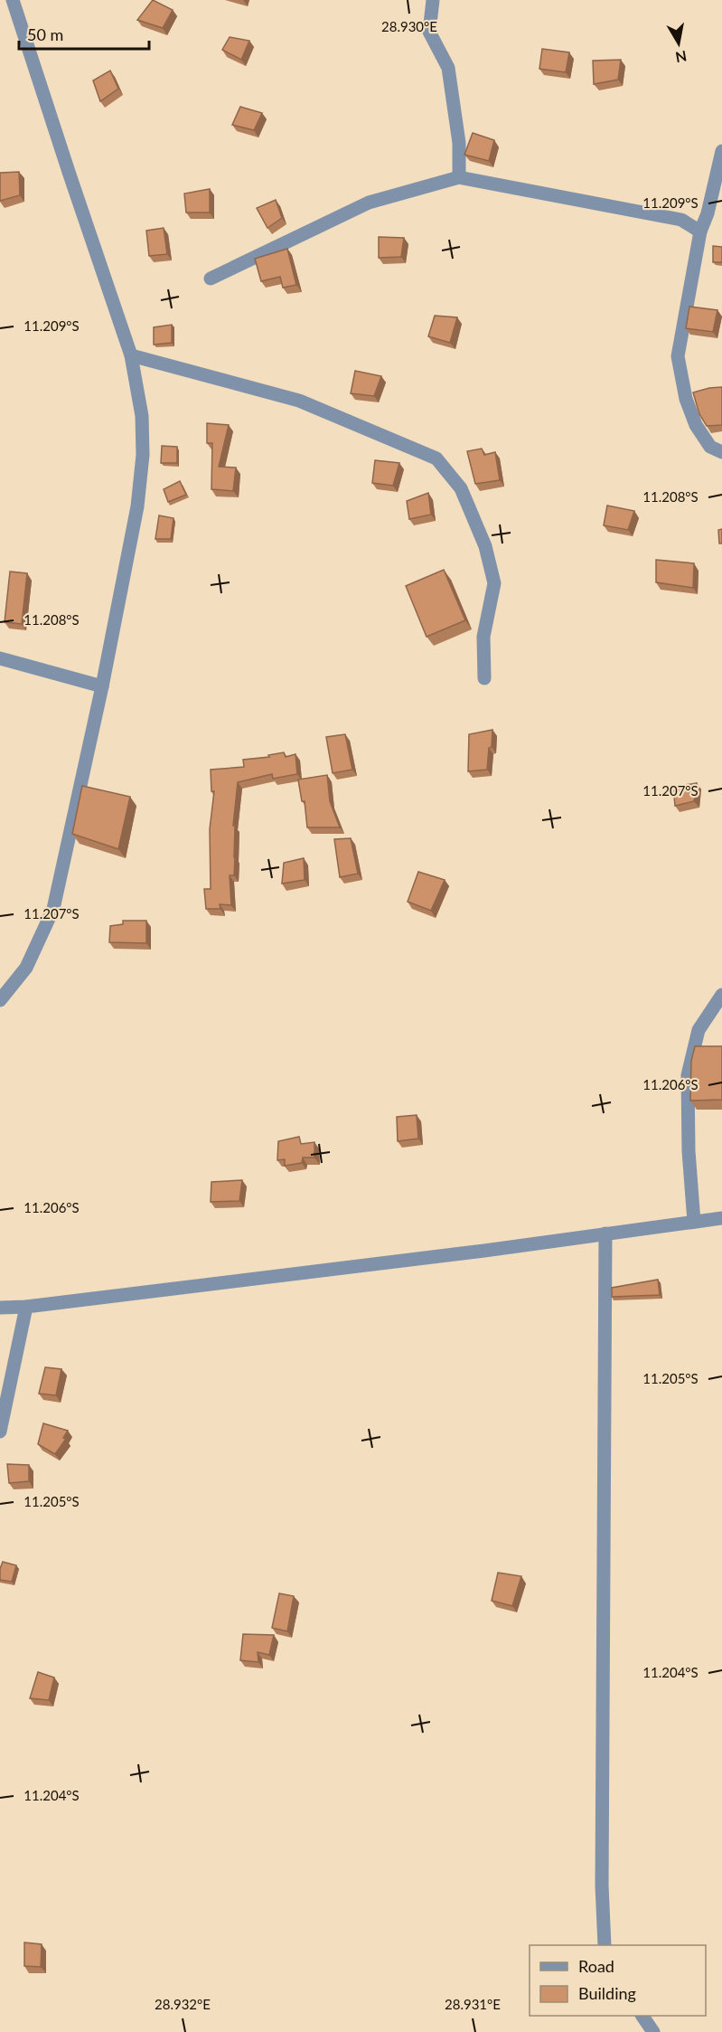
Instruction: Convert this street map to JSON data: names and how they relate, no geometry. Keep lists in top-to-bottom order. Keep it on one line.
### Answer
{"legend":["Road","Building"],"scale_bar":"50 m","north":"bottom","coordinates":["28.930°E","11.209°S","11.208°S","11.207°S","11.206°S","11.205°S","11.204°S","28.932°E","28.931°E"]}
